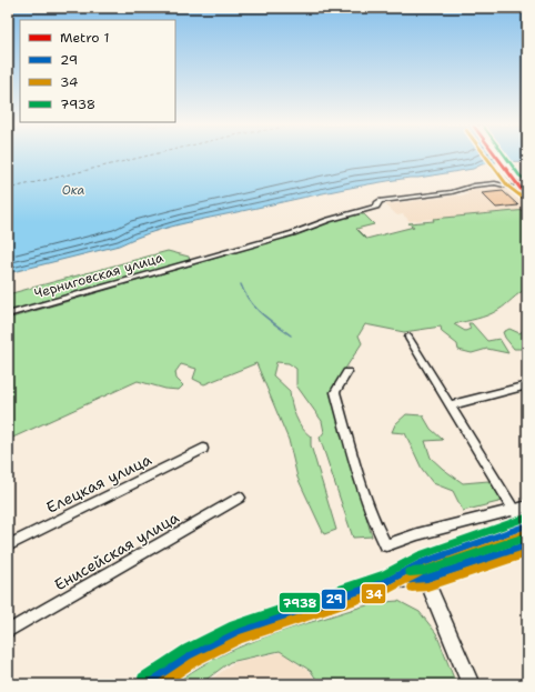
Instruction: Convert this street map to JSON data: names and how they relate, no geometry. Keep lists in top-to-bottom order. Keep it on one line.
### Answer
{"streets":{"street":["Черниговская улица","Елецкая улица","Енисейская улица"]},"water":["Ока"],"lines":["metro line 1","transit line 29","transit line 34","transit line 7938"],"legend":["Metro 1","29","34","7938"]}
